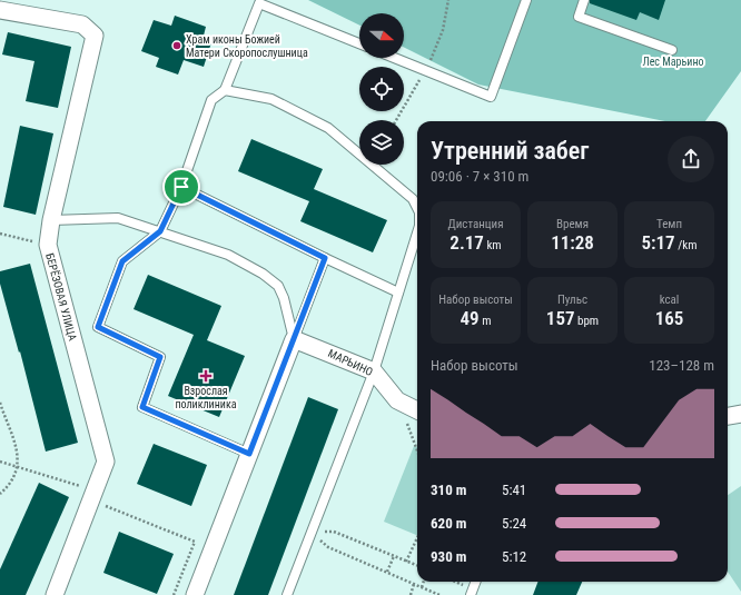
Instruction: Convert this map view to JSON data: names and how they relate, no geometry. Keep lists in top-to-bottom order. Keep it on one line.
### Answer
{"streets":{"street":["БЕРЁЗОВАЯ УЛИЦА","МАРЬИНО"]},"parks":["Лес Марьино"],"places":{"other":["Храм иконы Божией Матери Скоропослушница"],"health":["Взрослая поликлиника"]},"north":"right","page":{"heading":["Утренний забег","09:06 · 7 × 310 m"],"stats":[["Дистанция","2.17 km"],["Время","11:28"],["Темп","5:17 /km"],["Набор высоты","49 m"],["Пульс","157 bpm"],["kcal","165"]],"chart":["Набор высоты","123–128 m"],"list":[{"name":"310 m","note":"5:41"},{"name":"620 m","note":"5:24"},{"name":"930 m","note":"5:12"}]}}
